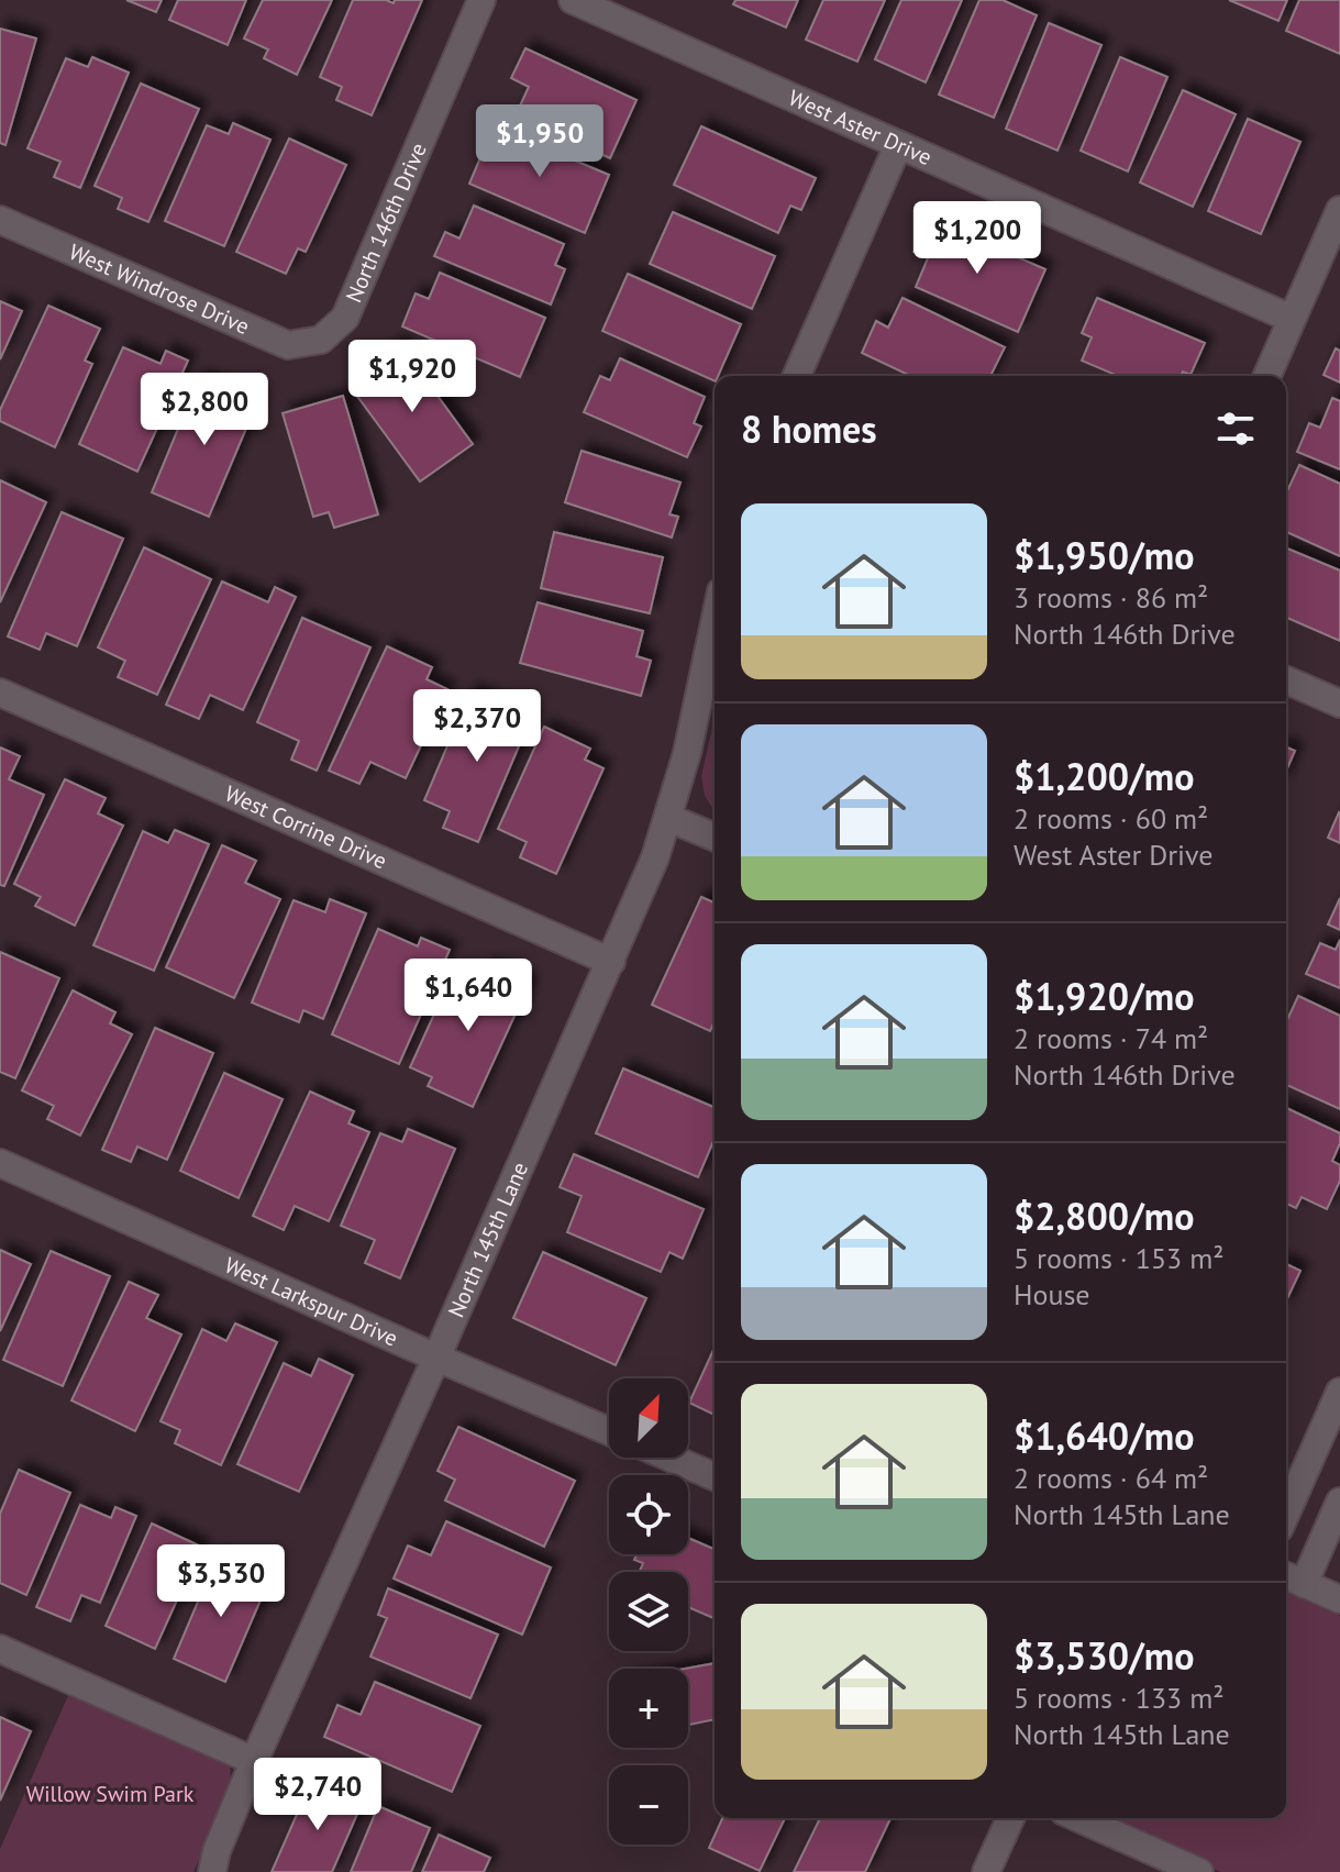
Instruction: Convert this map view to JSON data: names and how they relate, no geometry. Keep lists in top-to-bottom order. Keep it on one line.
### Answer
{"streets":{"street":["West Aster Drive","North 146th Drive","West Windrose Drive","West Corrine Drive","North 145th Lane","West Larkspur Drive"]},"crossings":[["North 146th Drive","West Windrose Drive"],["West Corrine Drive","North 145th Lane"],["North 145th Lane","West Larkspur Drive"]],"parks":["Willow Swim Park"],"north":"top right","page":{"price":["$1,950","$1,200","$1,920","$2,800","$2,370","$1,640","$3,530","$2,740"],"heading":"8 homes","list":[{"name":"$1,950/mo","note":"3 rooms · 86 m² · North 146th Drive"},{"name":"$1,200/mo","note":"2 rooms · 60 m² · West Aster Drive"},{"name":"$1,920/mo","note":"2 rooms · 74 m² · North 146th Drive"},{"name":"$2,800/mo","note":"5 rooms · 153 m² · House"},{"name":"$1,640/mo","note":"2 rooms · 64 m² · North 145th Lane"},{"name":"$3,530/mo","note":"5 rooms · 133 m² · North 145th Lane"}],"map_buttons":["+","−"]}}
